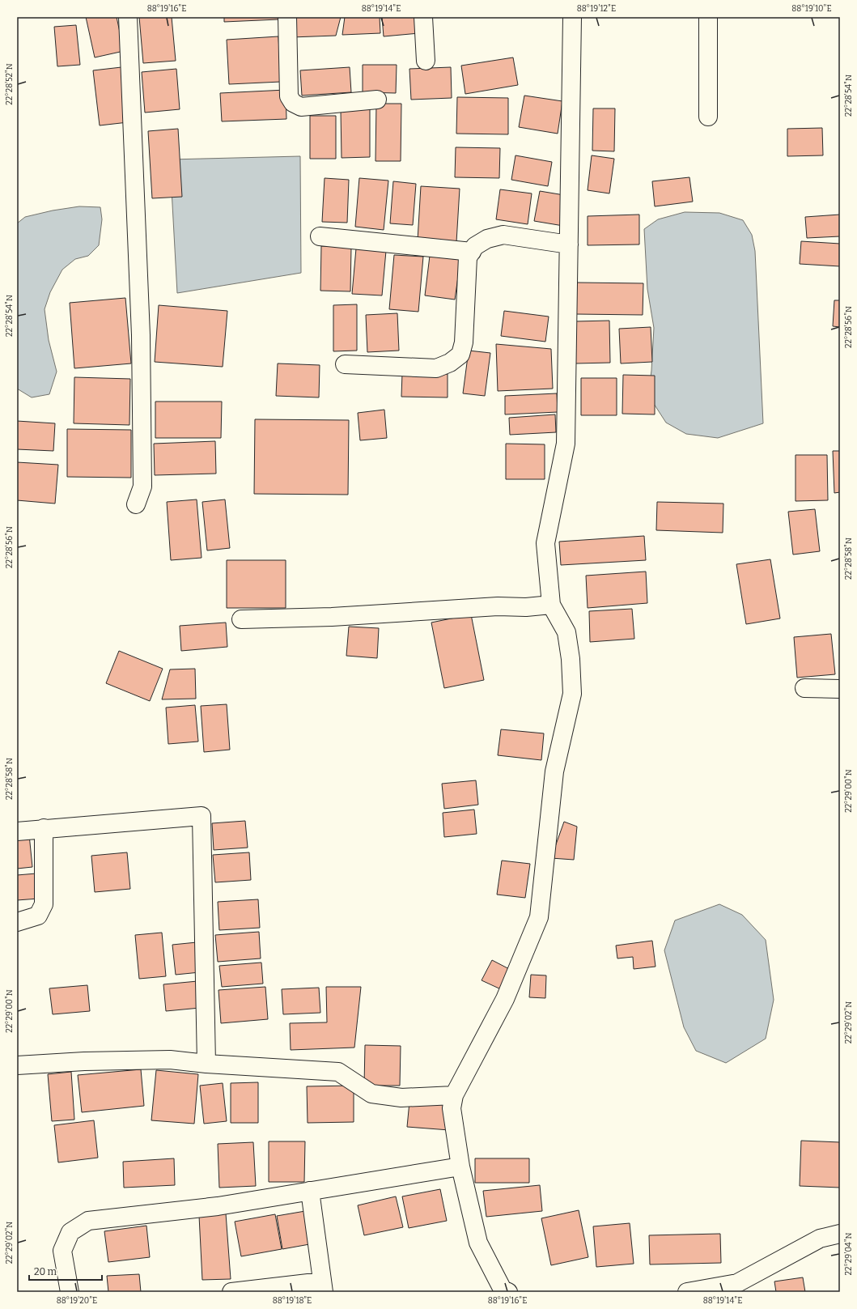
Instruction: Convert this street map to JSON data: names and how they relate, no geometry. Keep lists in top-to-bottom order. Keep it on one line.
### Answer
{"scale_bar":"20 m","coordinates":["88°19'16\"E","88°19'14\"E","88°19'12\"E","88°19'10\"E","22°28'52\"N","22°28'54\"N","22°28'56\"N","22°28'58\"N","22°29'00\"N","22°29'02\"N","22°29'04\"N","88°19'20\"E","88°19'18\"E"]}
